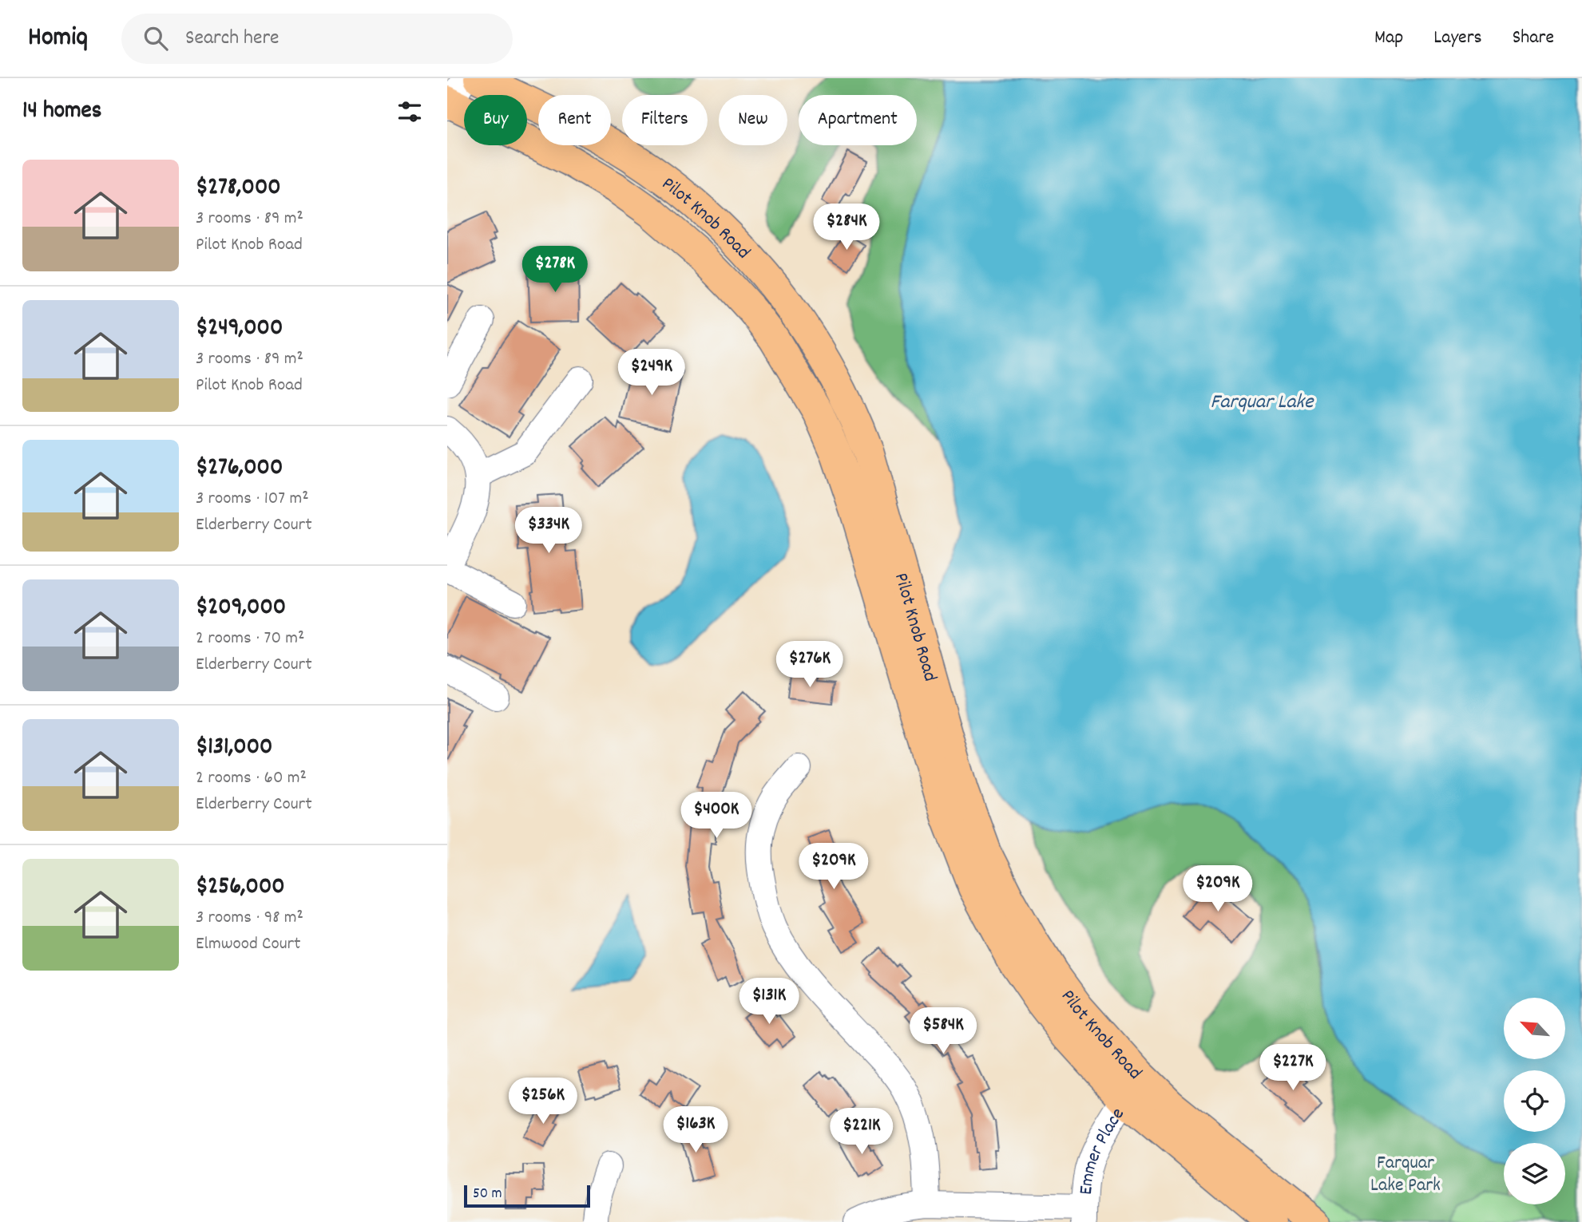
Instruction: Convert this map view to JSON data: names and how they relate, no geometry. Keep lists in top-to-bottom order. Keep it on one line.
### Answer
{"streets":{"main road":["Pilot Knob Road"],"street":["Emmer Place"]},"crossings":[["Pilot Knob Road","Emmer Place"]],"water":["Farquar Lake"],"parks":["Farquar Lake Park"],"scale_bar":"50 m","north":"top left","page":{"header":"Homiq","search":"Search here","nav":["Map","Layers","Share"],"heading":"14 homes","chip":["Buy","Rent","Filters","New","Apartment"],"list":[{"name":"$278,000","note":"3 rooms · 89 m² · Pilot Knob Road"},{"name":"$249,000","note":"3 rooms · 89 m² · Pilot Knob Road"},{"name":"$276,000","note":"3 rooms · 107 m² · Elderberry Court"},{"name":"$209,000","note":"2 rooms · 70 m² · Elderberry Court"},{"name":"$131,000","note":"2 rooms · 60 m² · Elderberry Court"},{"name":"$256,000","note":"3 rooms · 98 m² · Elmwood Court"}],"price":["$284K","$278K","$249K","$334K","$276K","$400K","$209K","$209K","$131K","$584K","$227K","$256K","$163K","$221K"],"scale":"50 m"}}
